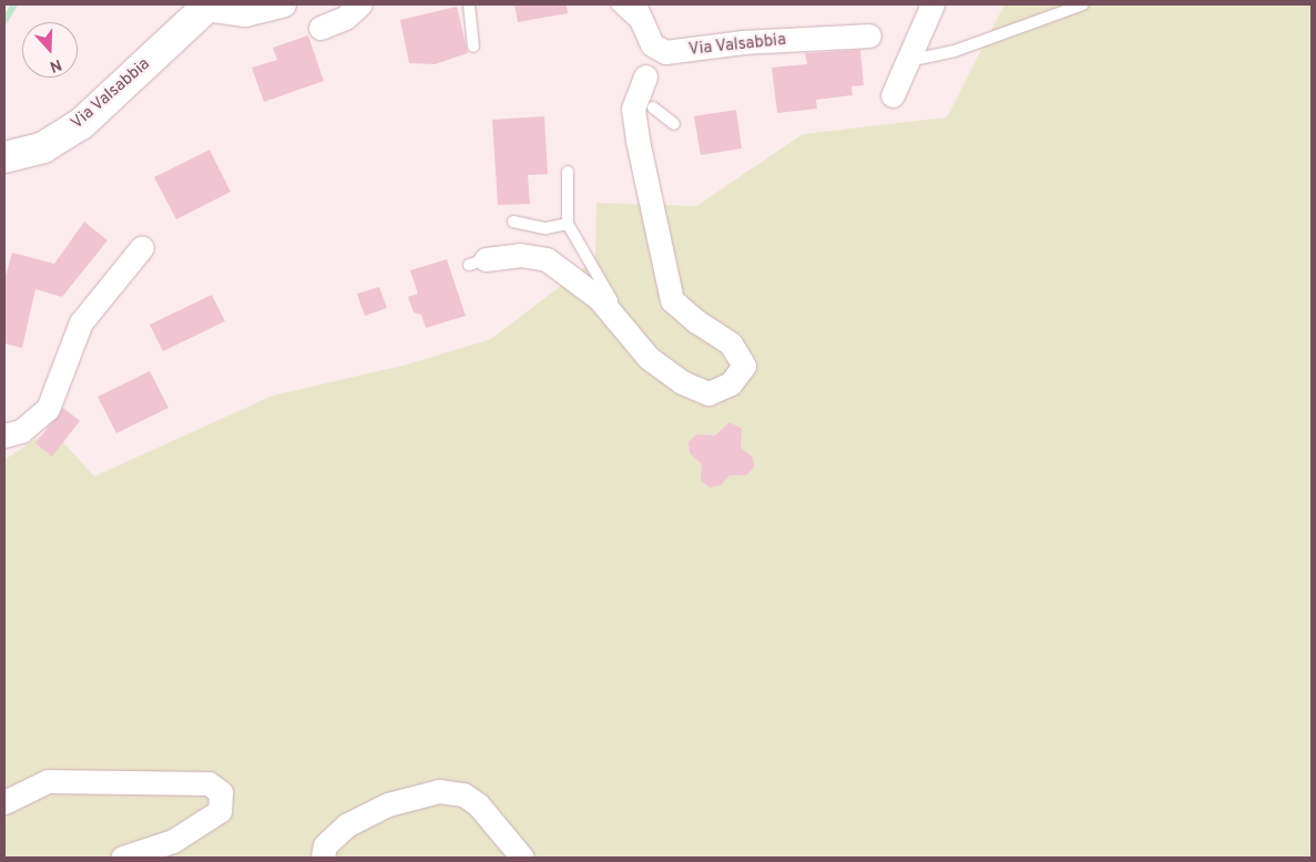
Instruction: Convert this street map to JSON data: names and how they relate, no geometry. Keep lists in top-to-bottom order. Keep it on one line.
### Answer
{"streets":{"main road":["Via Valsabbia"]},"north":"bottom"}
